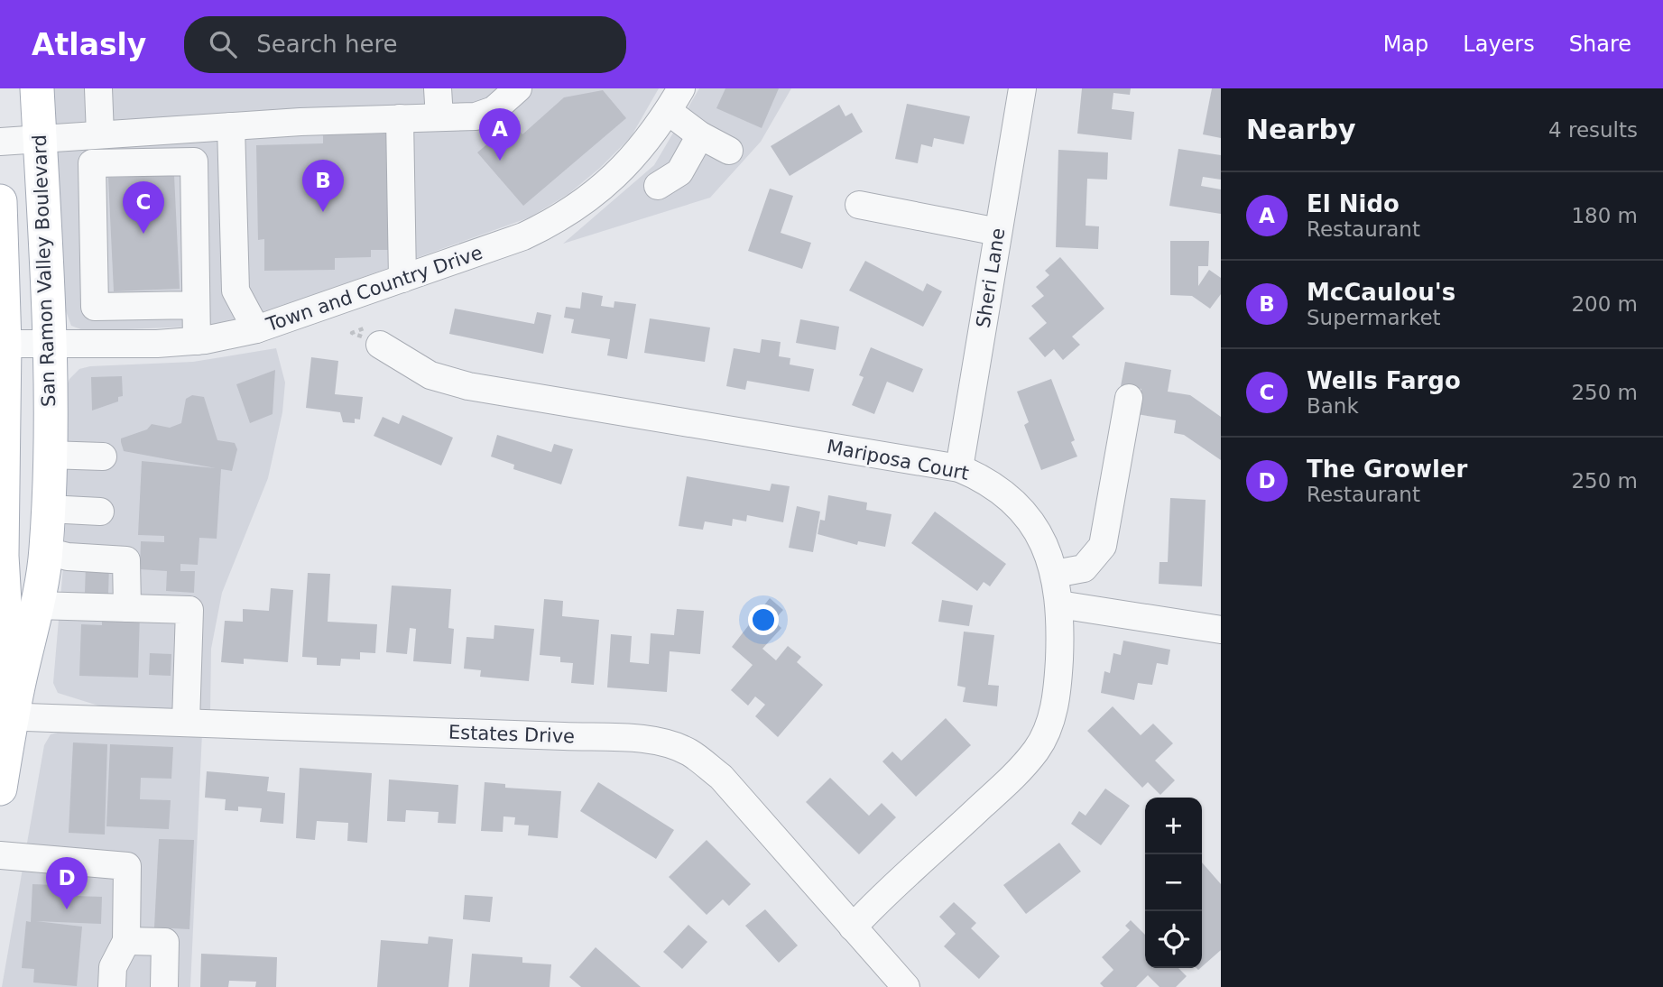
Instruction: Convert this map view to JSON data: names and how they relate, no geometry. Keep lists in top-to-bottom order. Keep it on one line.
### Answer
{"streets":{"main road":["San Ramon Valley Boulevard"],"street":["Sheri Lane","Town and Country Drive","Mariposa Court","Estates Drive"]},"crossings":[["San Ramon Valley Boulevard","Town and Country Drive"],["San Ramon Valley Boulevard","Estates Drive"],["Sheri Lane","Mariposa Court"],["Mariposa Court","Estates Drive"]],"page":{"header":"Atlasly","search":"Search here","nav":["Map","Layers","Share"],"heading":["Nearby","4 results"],"pins":["A","B","C","D"],"list":[{"mark":"A","name":"El Nido","note":"Restaurant","value":"180 m"},{"mark":"B","name":"McCaulou's","note":"Supermarket","value":"200 m"},{"mark":"C","name":"Wells Fargo","note":"Bank","value":"250 m"},{"mark":"D","name":"The Growler","note":"Restaurant","value":"250 m"}],"map_buttons":["+","−"]}}
